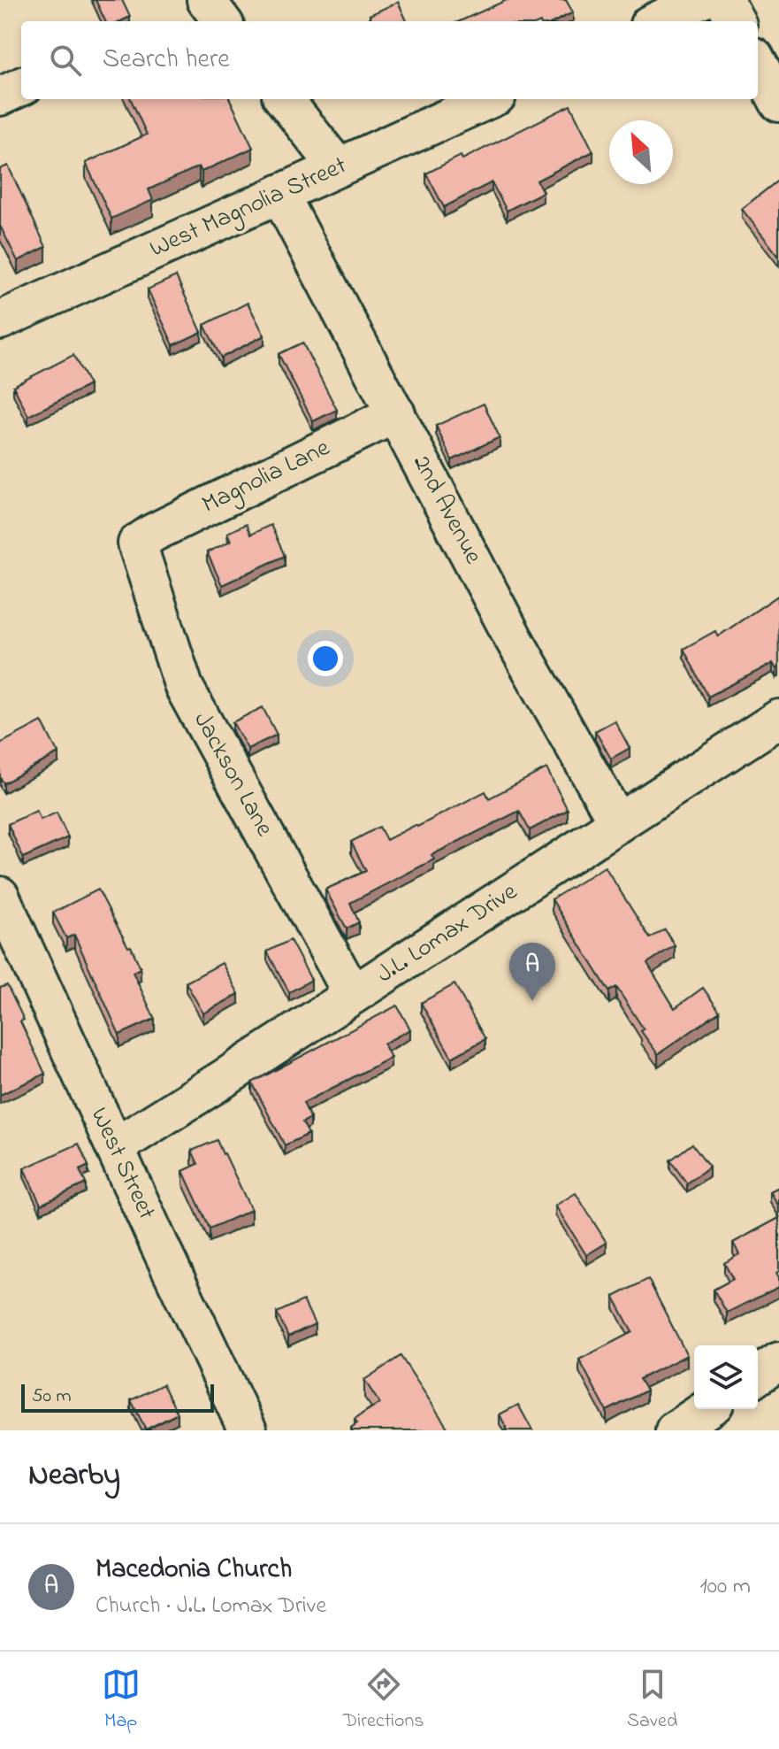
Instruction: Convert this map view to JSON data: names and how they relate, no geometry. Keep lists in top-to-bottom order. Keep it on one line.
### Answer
{"streets":{"street":["West Magnolia Street","Magnolia Lane","2nd Avenue","Jackson Lane","J.L. Lomax Drive","West Street"]},"crossings":[["West Magnolia Street","2nd Avenue"],["Magnolia Lane","2nd Avenue"],["Magnolia Lane","Jackson Lane"],["2nd Avenue","J.L. Lomax Drive"],["Jackson Lane","J.L. Lomax Drive"],["J.L. Lomax Drive","West Street"]],"scale_bar":"50 m","north":"top left","page":{"search":"Search here","pins":"A","scale":"50 m","heading":"Nearby","list":[{"mark":"A","name":"Macedonia Church","note":"Church · J.L. Lomax Drive","value":"100 m"}],"nav":["Map","Directions","Saved"]}}
